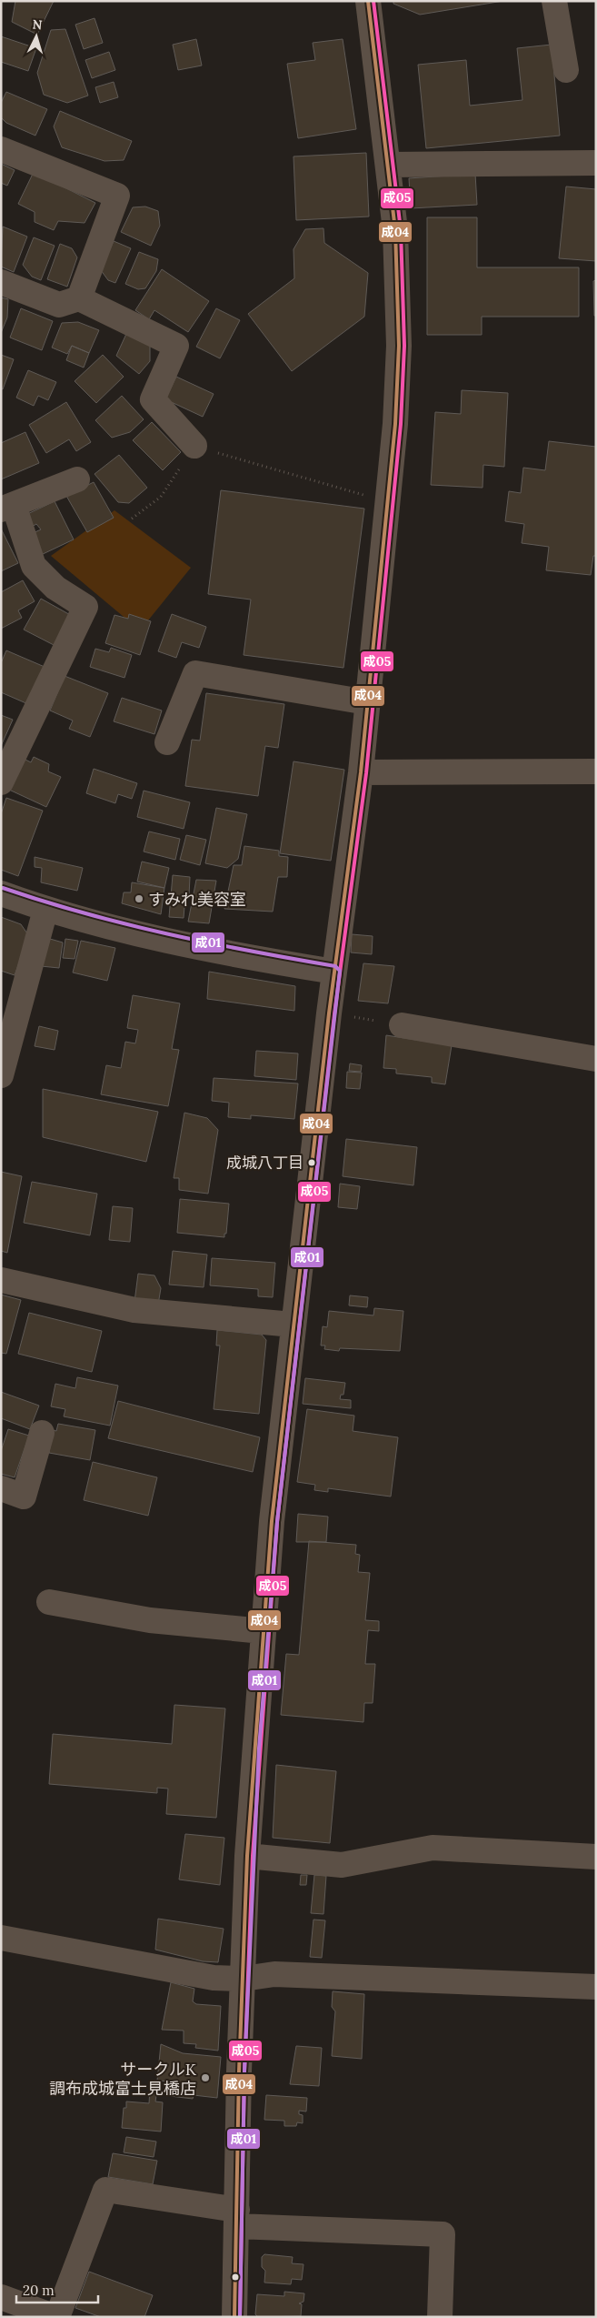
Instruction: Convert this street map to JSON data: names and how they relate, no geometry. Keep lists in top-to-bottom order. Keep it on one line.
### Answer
{"places":["すみれ美容室","成城八丁目","サークルK 調布成城富士見橋店"],"lines":["transit line 成04","transit line 成05","transit line 成01"],"scale_bar":"20 m","north":"top"}
